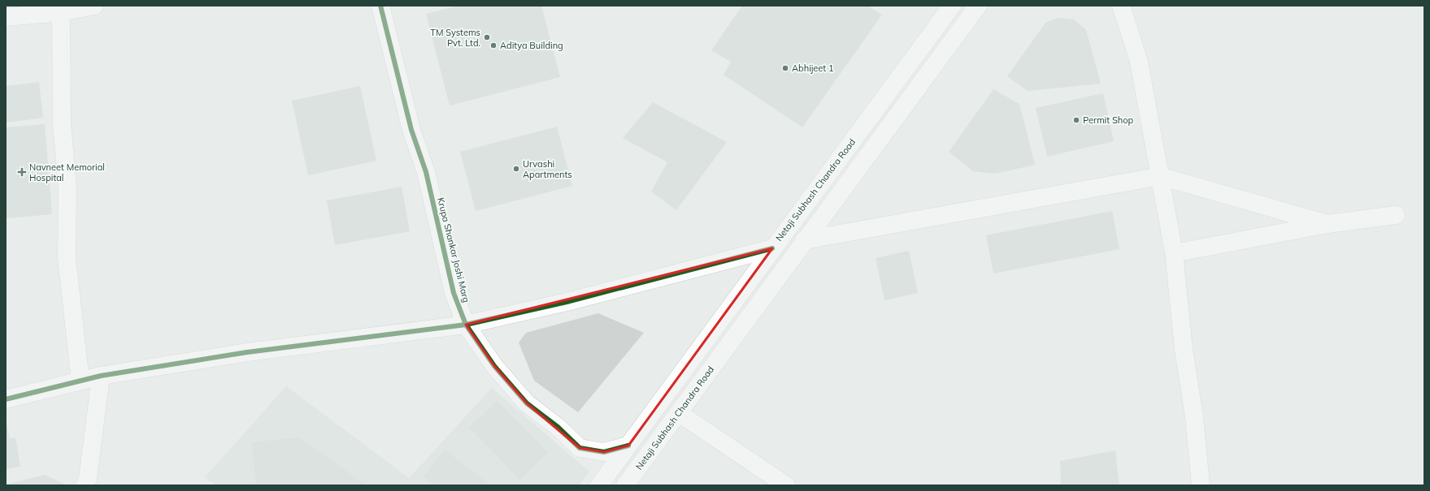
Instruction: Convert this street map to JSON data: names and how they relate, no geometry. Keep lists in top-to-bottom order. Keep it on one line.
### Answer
{"streets":{"street":["Netaji Subhash Chandra Road","Krupa Shankar Joshi Marg"]},"crossings":[["Netaji Subhash Chandra Road","Krupa Shankar Joshi Marg"]],"places":{"other":["TM Systems Pvt. Ltd.","Aditya Building","Abhijeet 1","Permit Shop","Urvashi Apartments"],"health":["Navneet Memorial Hospital"]}}
